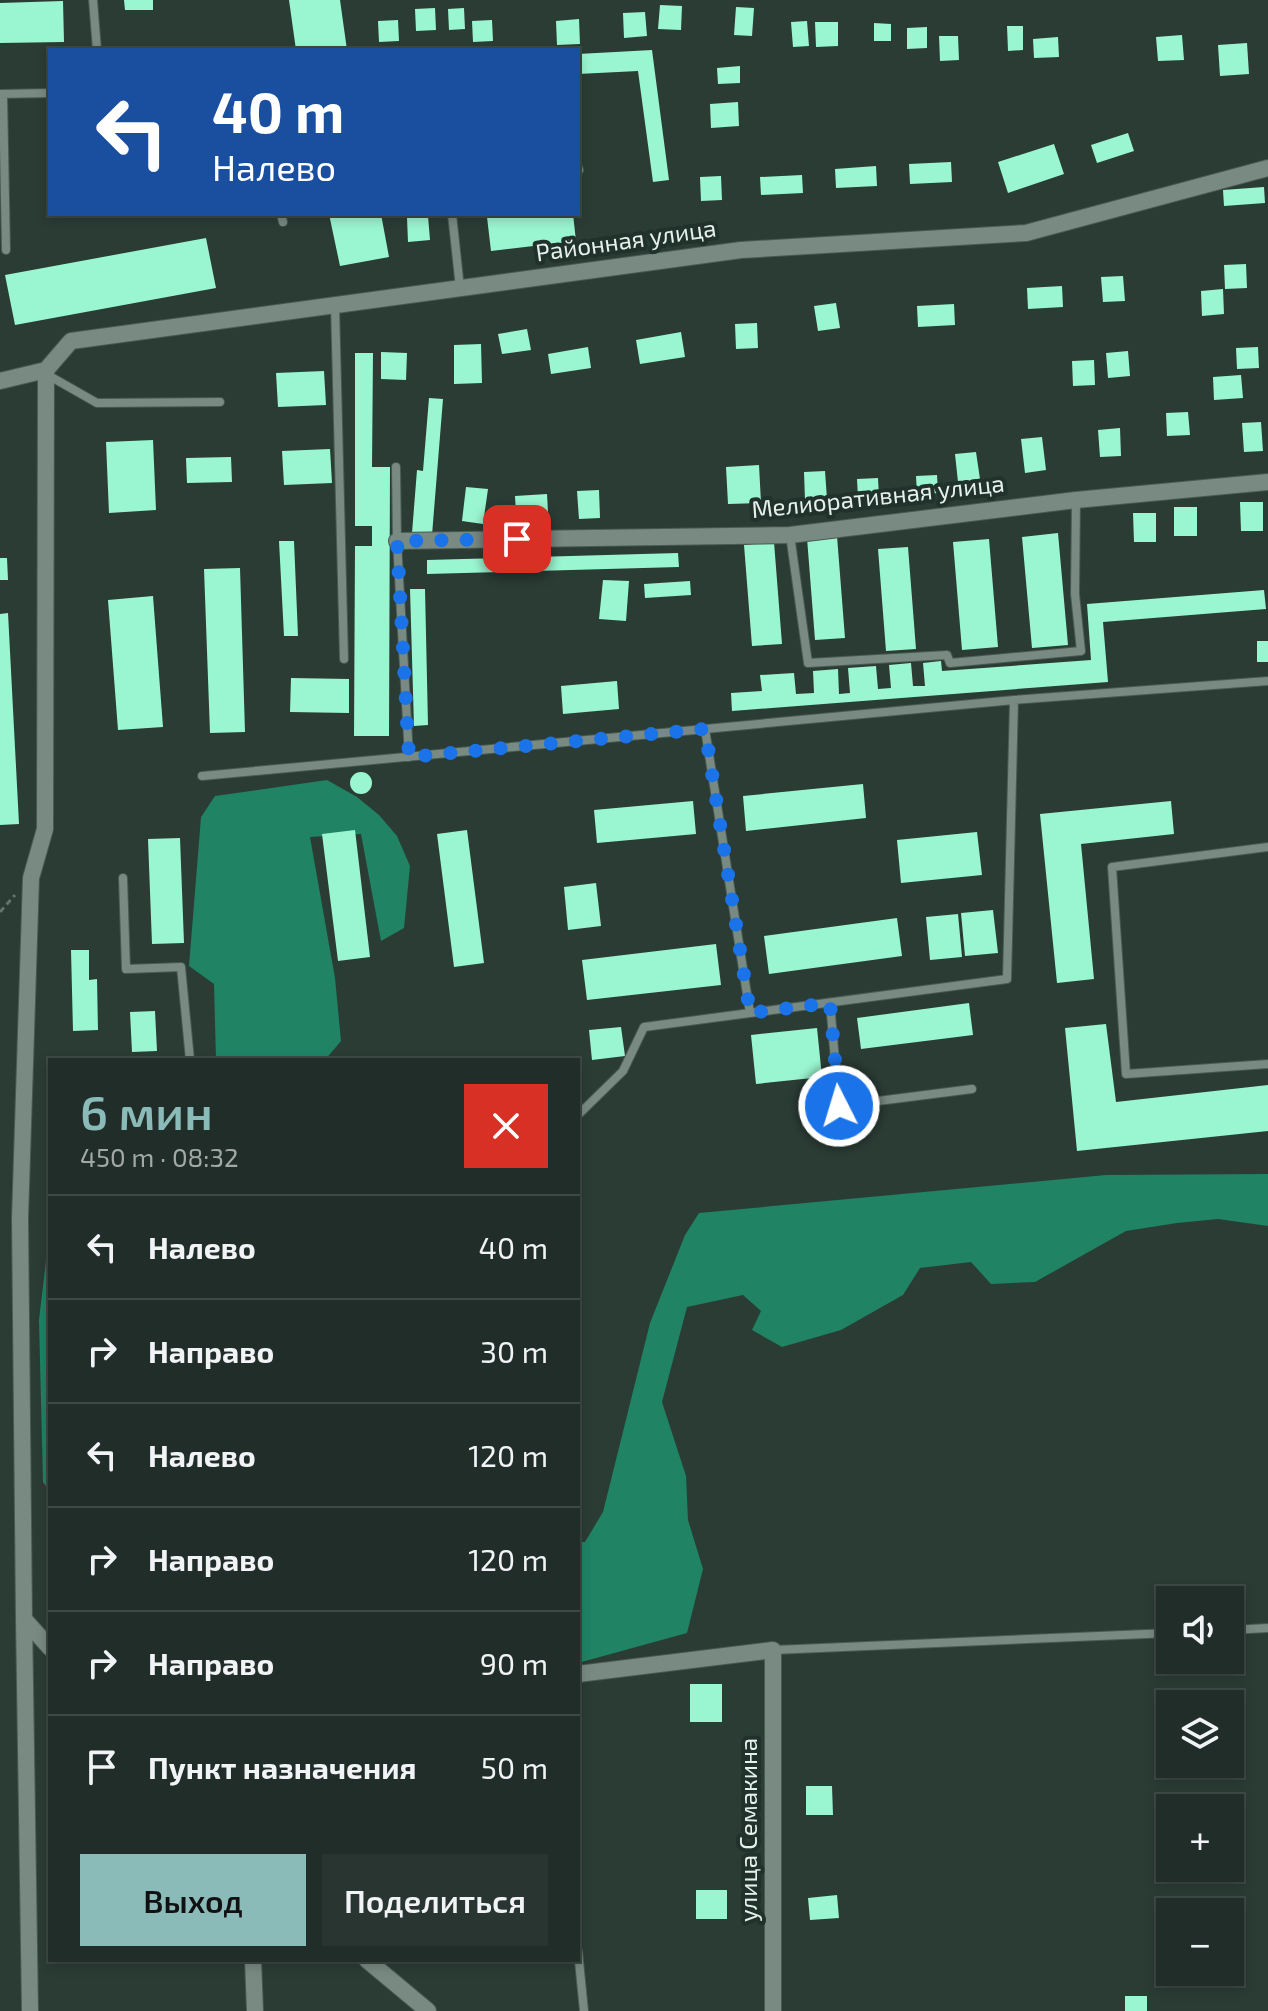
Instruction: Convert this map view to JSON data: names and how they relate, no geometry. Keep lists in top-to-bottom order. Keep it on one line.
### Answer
{"streets":{"street":["Районная улица","Мелиоративная улица","улица Семакина"]},"page":{"turn":["40 m","Налево"],"heading":["6 мин","450 m · 08:32"],"list":[{"name":"Налево","value":"40 m"},{"name":"Направо","value":"30 m"},{"name":"Налево","value":"120 m"},{"name":"Направо","value":"120 m"},{"name":"Направо","value":"90 m"},{"name":"Пункт назначения","value":"50 m"}],"map_buttons":["+","−"],"buttons":["Выход","Поделиться"]}}
